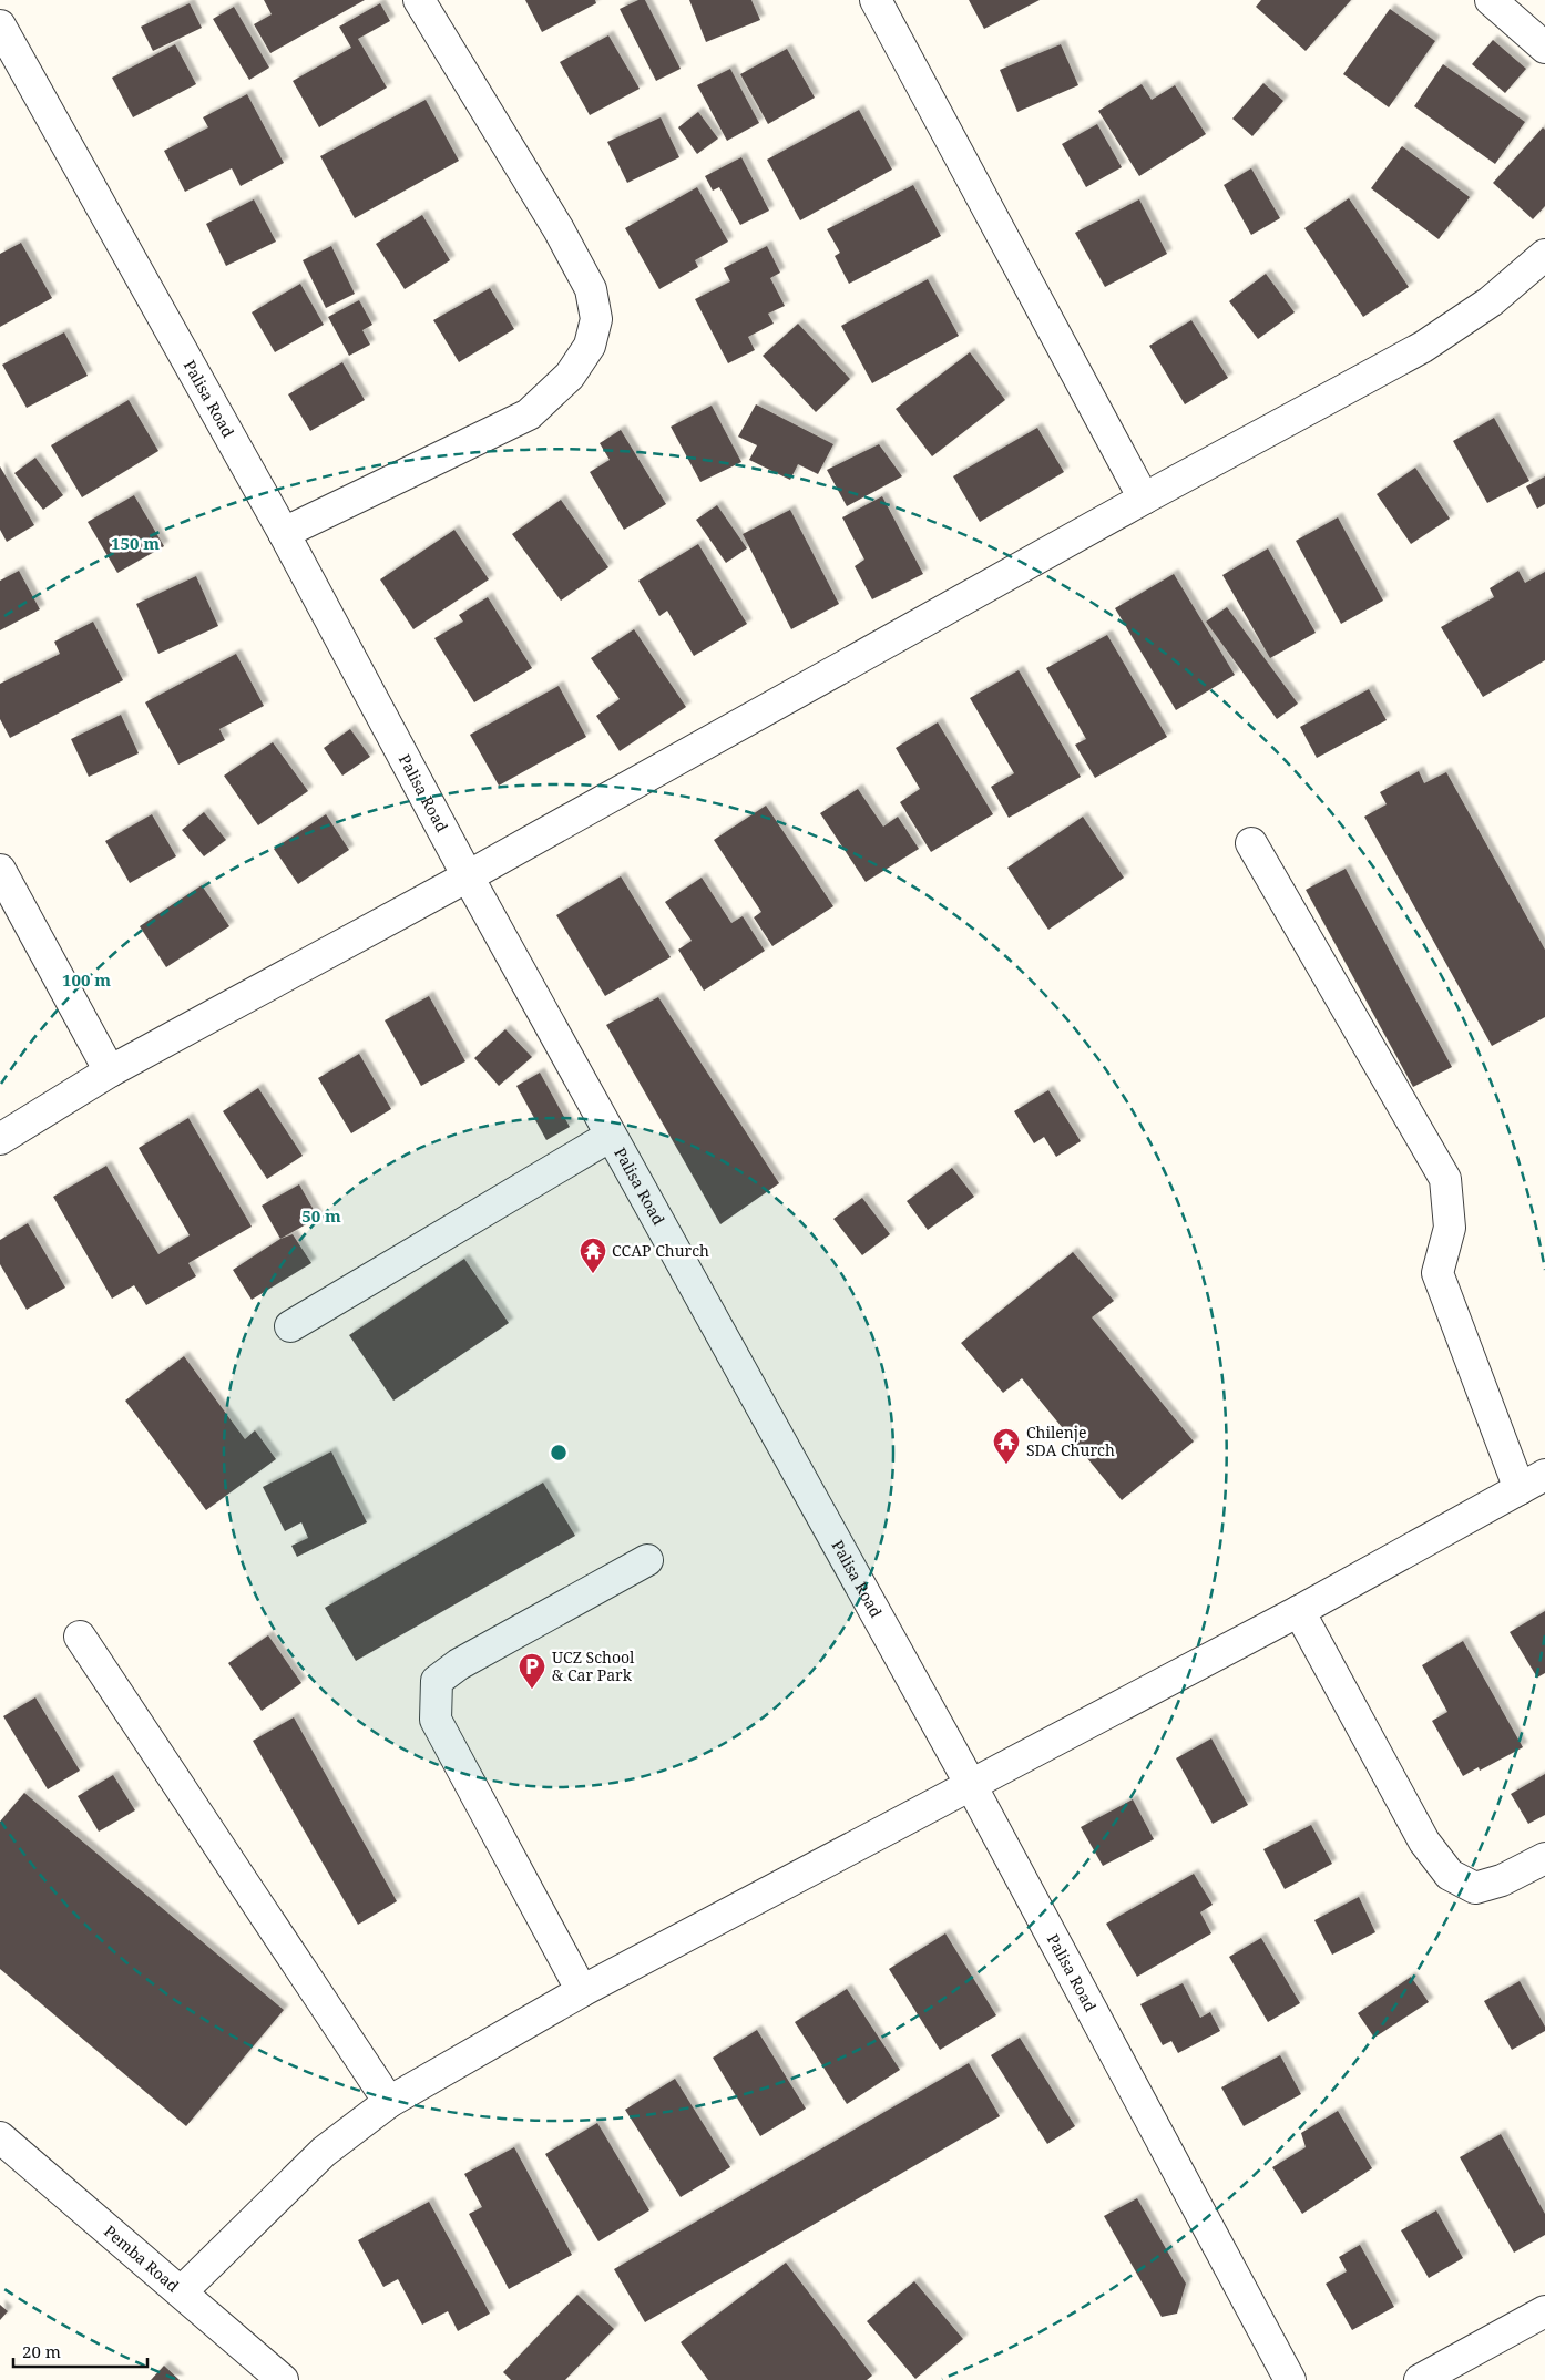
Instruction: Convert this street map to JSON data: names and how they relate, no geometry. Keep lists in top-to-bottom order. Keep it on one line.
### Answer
{"streets":{"street":["Palisa Road","Pemba Road"]},"places":{"temple":["CCAP Church","Chilenje SDA Church"],"parking":["UCZ School & Car Park"]},"scale_bar":"20 m","rings":["150 m","100 m","50 m"]}
